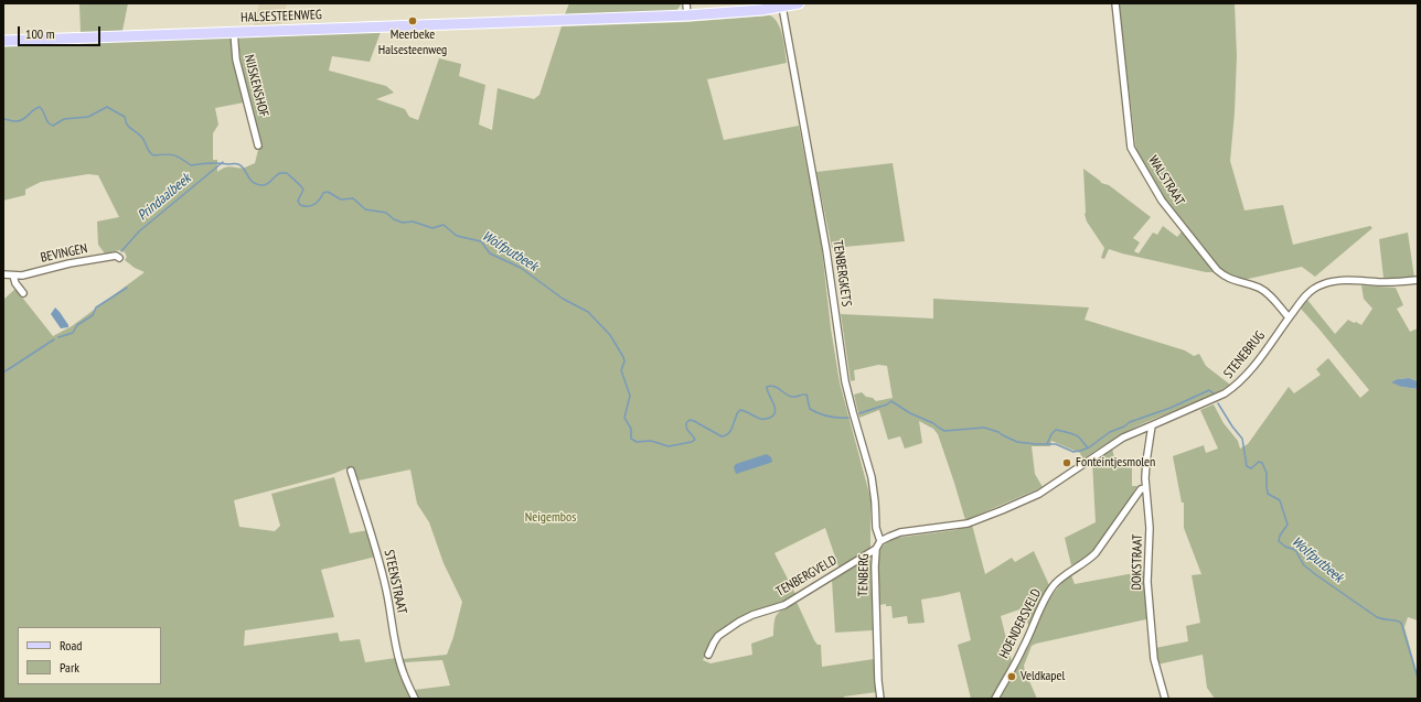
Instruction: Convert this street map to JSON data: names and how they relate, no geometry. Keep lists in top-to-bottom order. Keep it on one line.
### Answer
{"streets":{"main road":["HALSESTEENWEG"],"street":["NIJSKENSHOF","WALSTRAAT","BEVINGEN","TENBERGKETS","STENEBRUG","DOKSTRAAT","TENBERG","TENBERGVELD","STEENSTRAAT","HOENDERSVELD"]},"crossings":[["HALSESTEENWEG","NIJSKENSHOF"],["HALSESTEENWEG","TENBERGKETS"],["WALSTRAAT","STENEBRUG"],["TENBERGKETS","TENBERG"],["STENEBRUG","DOKSTRAAT"],["STENEBRUG","TENBERG"],["DOKSTRAAT","HOENDERSVELD"],["TENBERG","TENBERGVELD"]],"water":["Prindaalbeek","Wolfputbeek"],"parks":["Neigembos"],"places":["Meerbeke Halsesteenweg","Fonteintjesmolen","Veldkapel"],"legend":["Road","Park"],"scale_bar":"100 m"}
